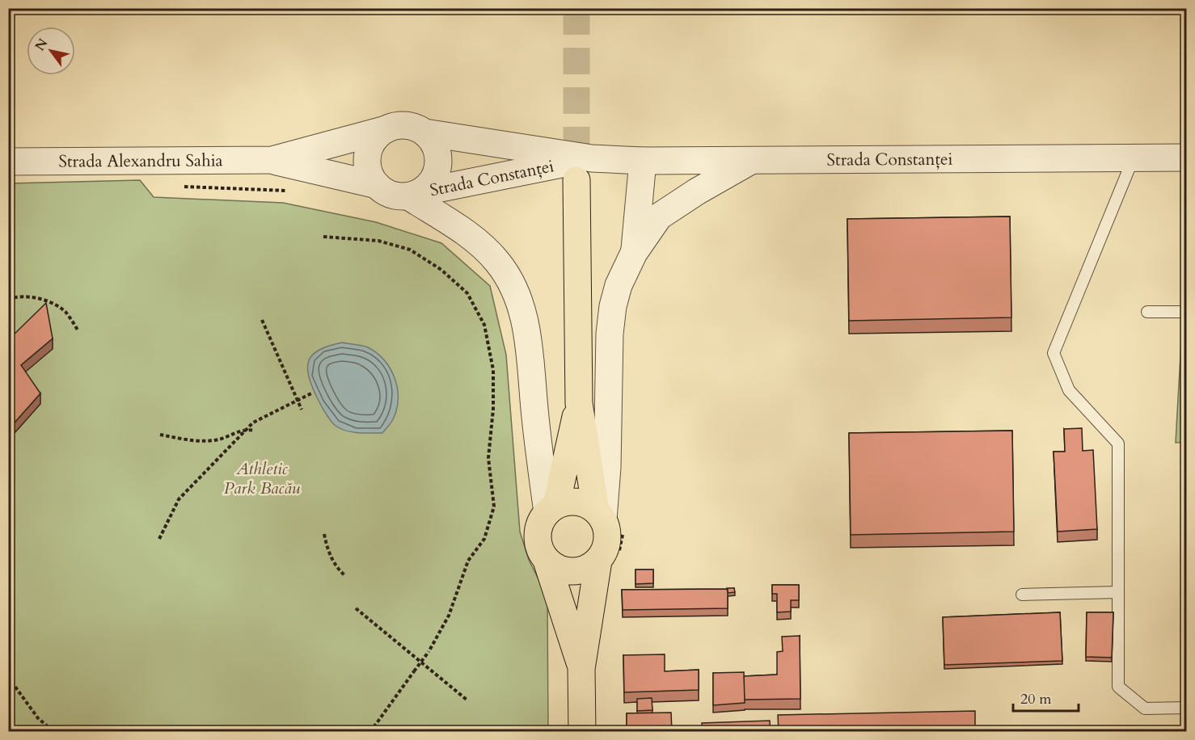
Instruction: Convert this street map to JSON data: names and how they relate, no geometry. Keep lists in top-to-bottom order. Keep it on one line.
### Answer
{"streets":{"street":["Strada Constanței","Strada Alexandru Sahia"]},"crossings":[["Strada Constanței","Strada Alexandru Sahia"]],"parks":["Athletic Park Bacău"],"scale_bar":"20 m","north":"top left"}
